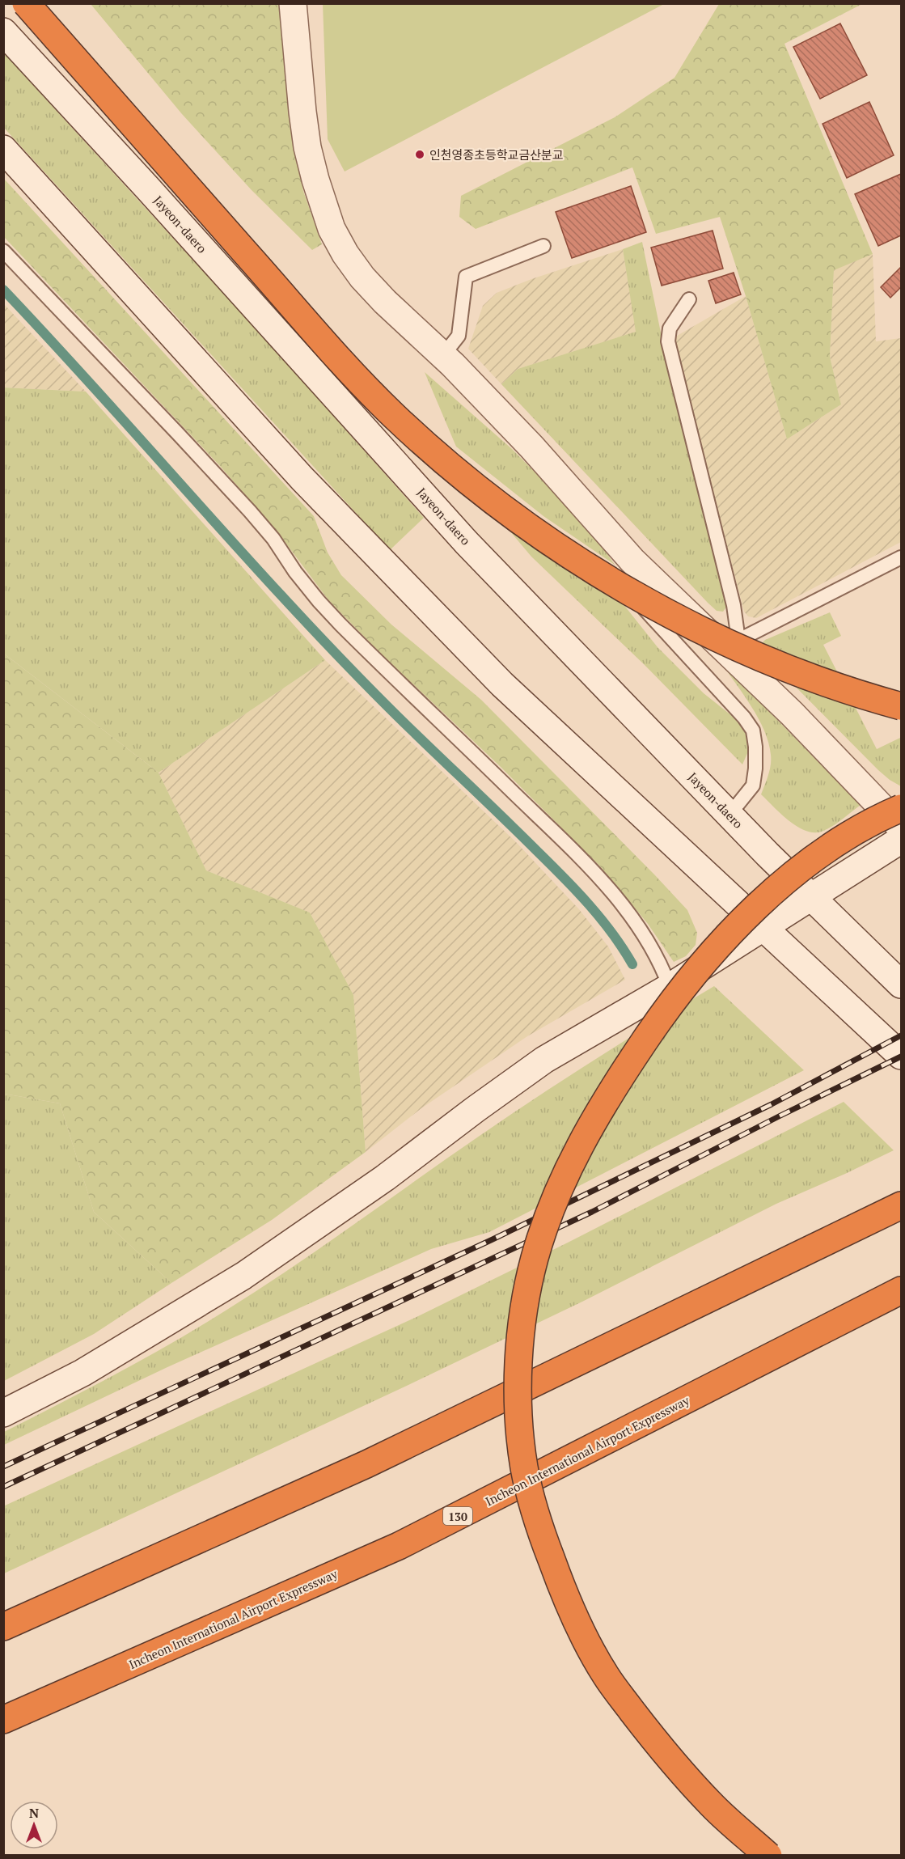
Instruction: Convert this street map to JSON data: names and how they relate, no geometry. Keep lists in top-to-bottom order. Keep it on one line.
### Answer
{"streets":{"highway":["Incheon International Airport Expressway","130"],"main road":["Jayeon-daero"]},"places":["인천영종초등학교금산분교"],"north":"top"}
